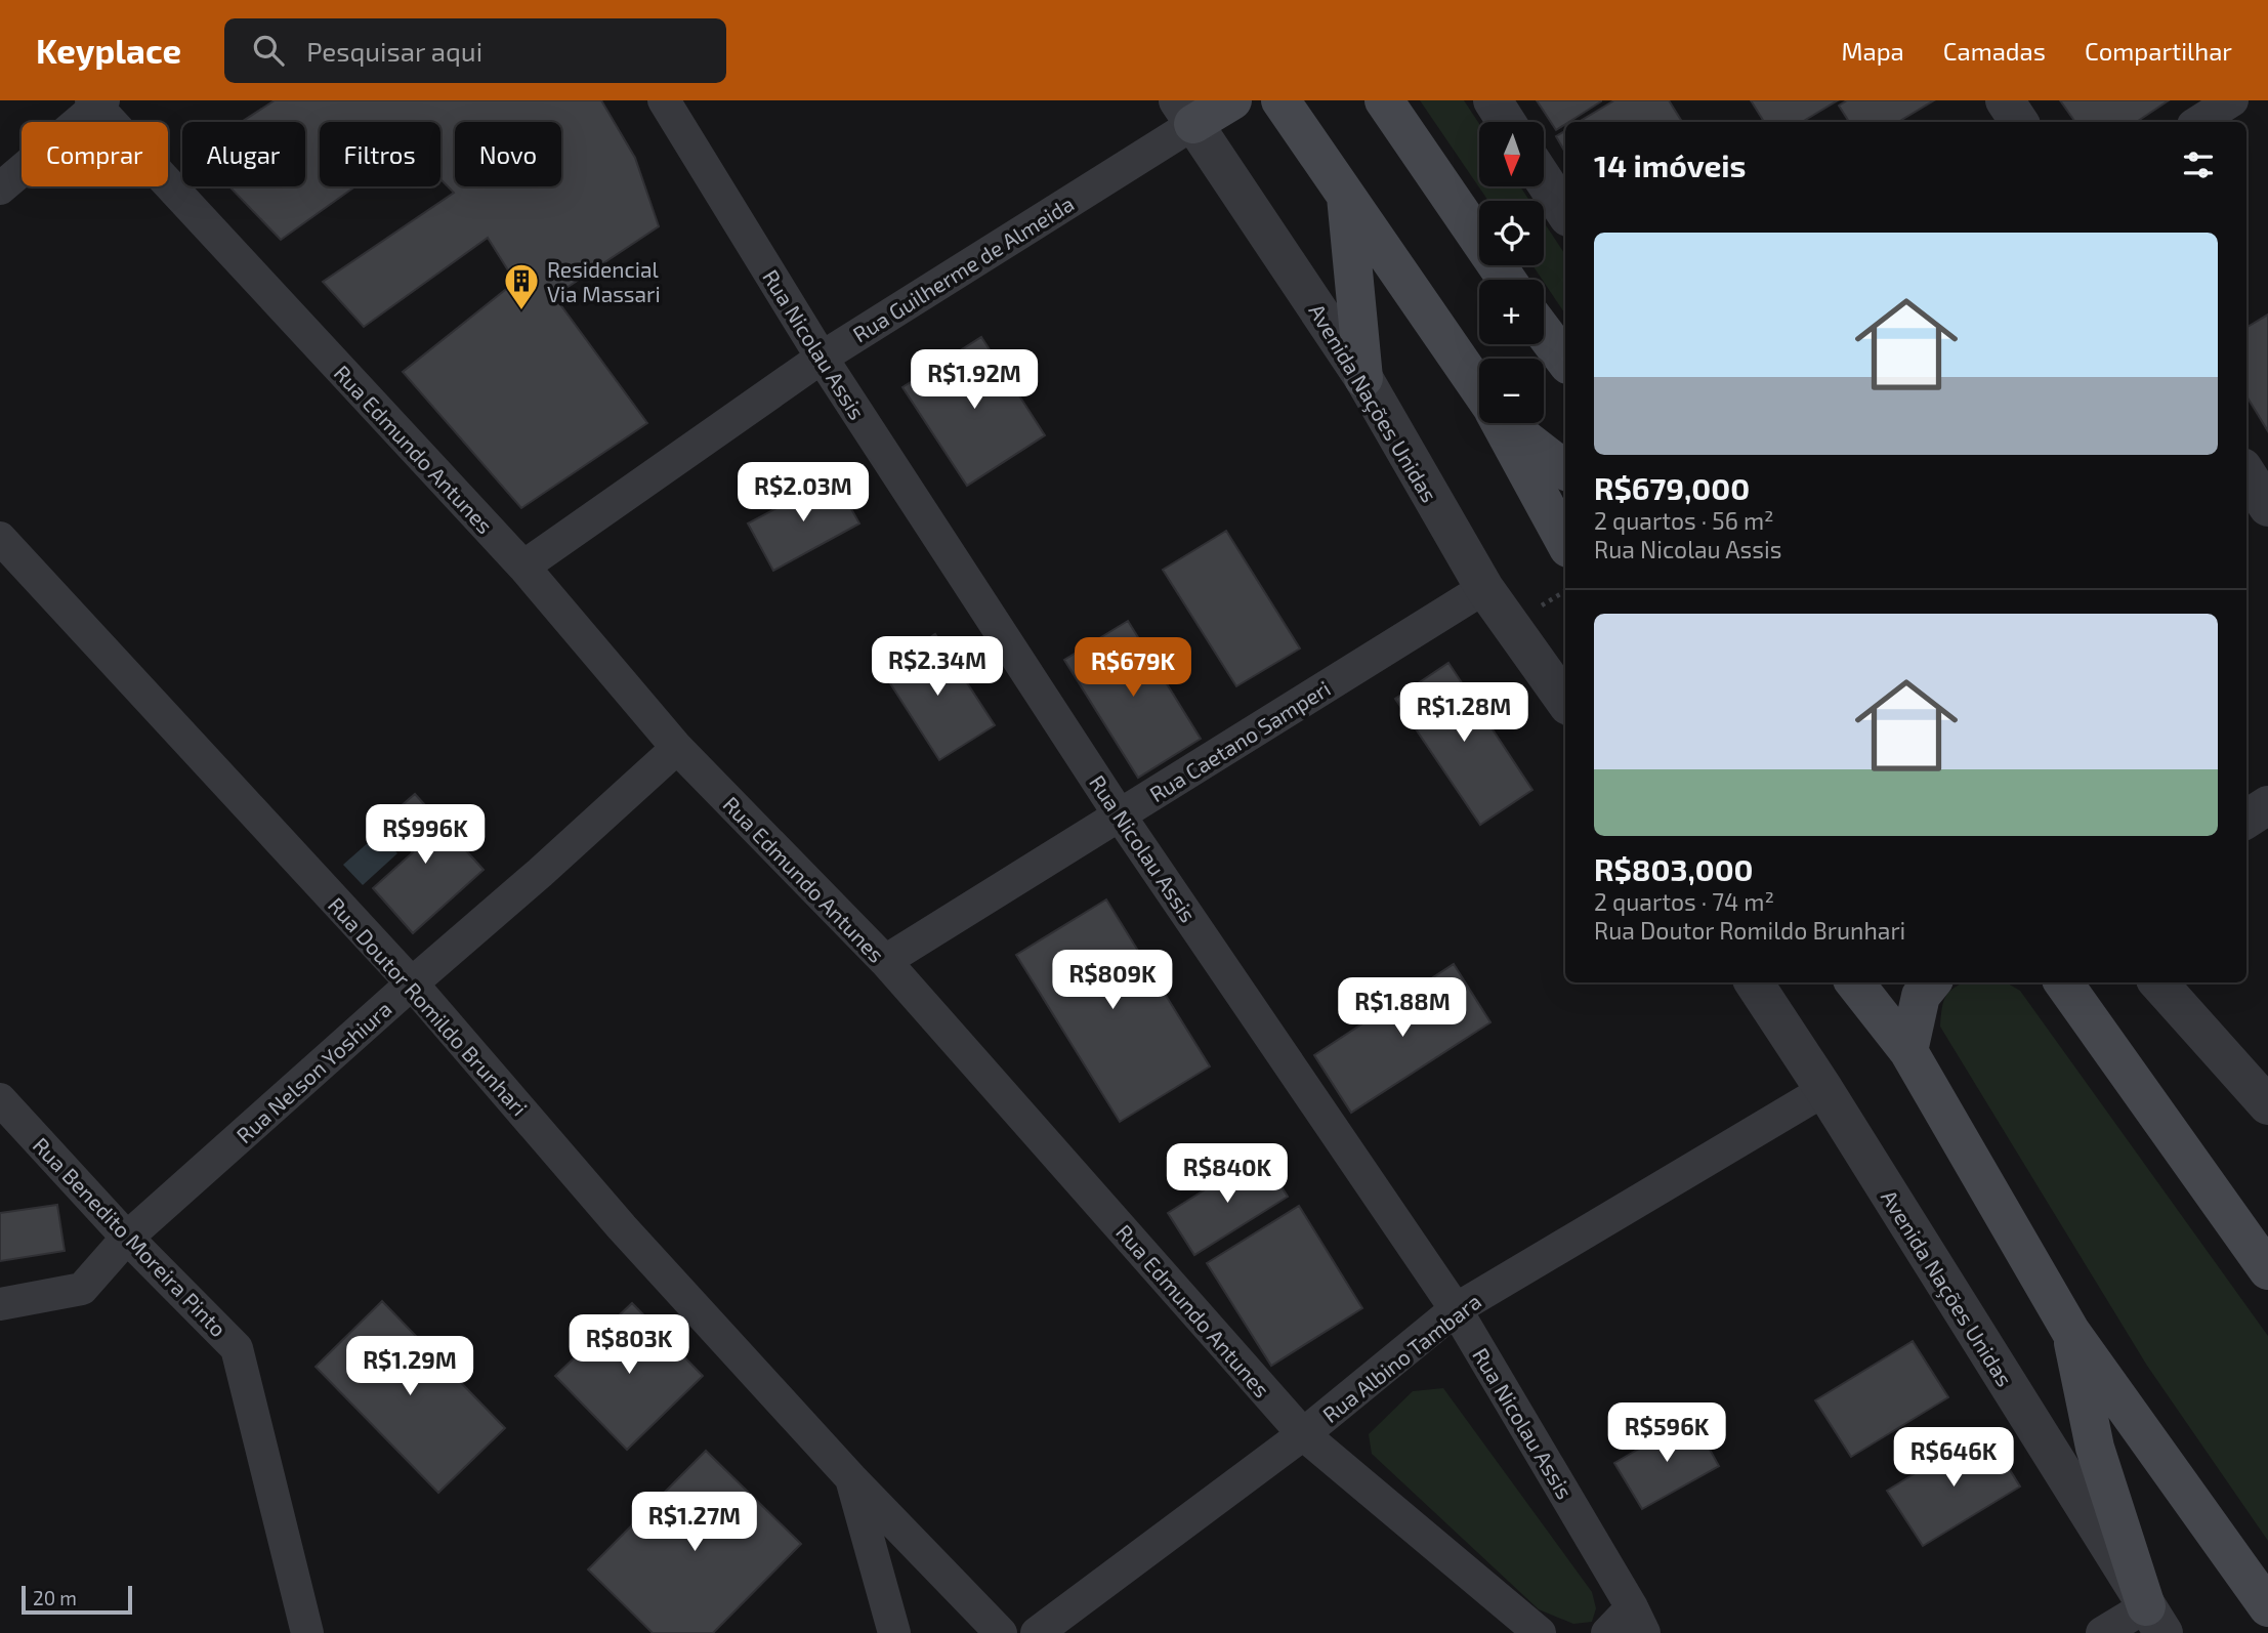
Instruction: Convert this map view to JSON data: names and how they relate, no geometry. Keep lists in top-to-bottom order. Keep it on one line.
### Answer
{"streets":{"street":["Rua Guilherme de Almeida","Rua Nicolau Assis","Avenida Nações Unidas","Rua Edmundo Antunes","Rua Caetano Samperi","Rua Doutor Romildo Brunhari","Rua Nelson Yoshiura","Rua Benedito Moreira Pinto","Rua Albino Tambara"]},"crossings":[["Rua Guilherme de Almeida","Rua Nicolau Assis"],["Rua Guilherme de Almeida","Avenida Nações Unidas"],["Rua Guilherme de Almeida","Rua Edmundo Antunes"],["Rua Nicolau Assis","Rua Caetano Samperi"],["Rua Nicolau Assis","Rua Albino Tambara"],["Avenida Nações Unidas","Rua Caetano Samperi"],["Avenida Nações Unidas","Rua Albino Tambara"],["Rua Edmundo Antunes","Rua Caetano Samperi"],["Rua Edmundo Antunes","Rua Nelson Yoshiura"],["Rua Edmundo Antunes","Rua Albino Tambara"],["Rua Doutor Romildo Brunhari","Rua Nelson Yoshiura"],["Rua Nelson Yoshiura","Rua Benedito Moreira Pinto"]],"places":{"building":["Residencial Via Massari"]},"scale_bar":"20 m","north":"bottom","page":{"header":"Keyplace","search":"Pesquisar aqui","nav":["Mapa","Camadas","Compartilhar"],"map_buttons":["+","−"],"chip":["Comprar","Alugar","Filtros","Novo"],"heading":"14 imóveis","list":[{"name":"R$679,000","note":"2 quartos · 56 m² · Rua Nicolau Assis"},{"name":"R$803,000","note":"2 quartos · 74 m² · Rua Doutor Romildo Brunhari"}],"price":["R$1.92M","R$2.03M","R$2.34M","R$679K","R$1.28M","R$996K","R$809K","R$1.88M","R$840K","R$803K","R$1.29M","R$596K","R$646K","R$1.27M"],"scale":"20 m"}}
